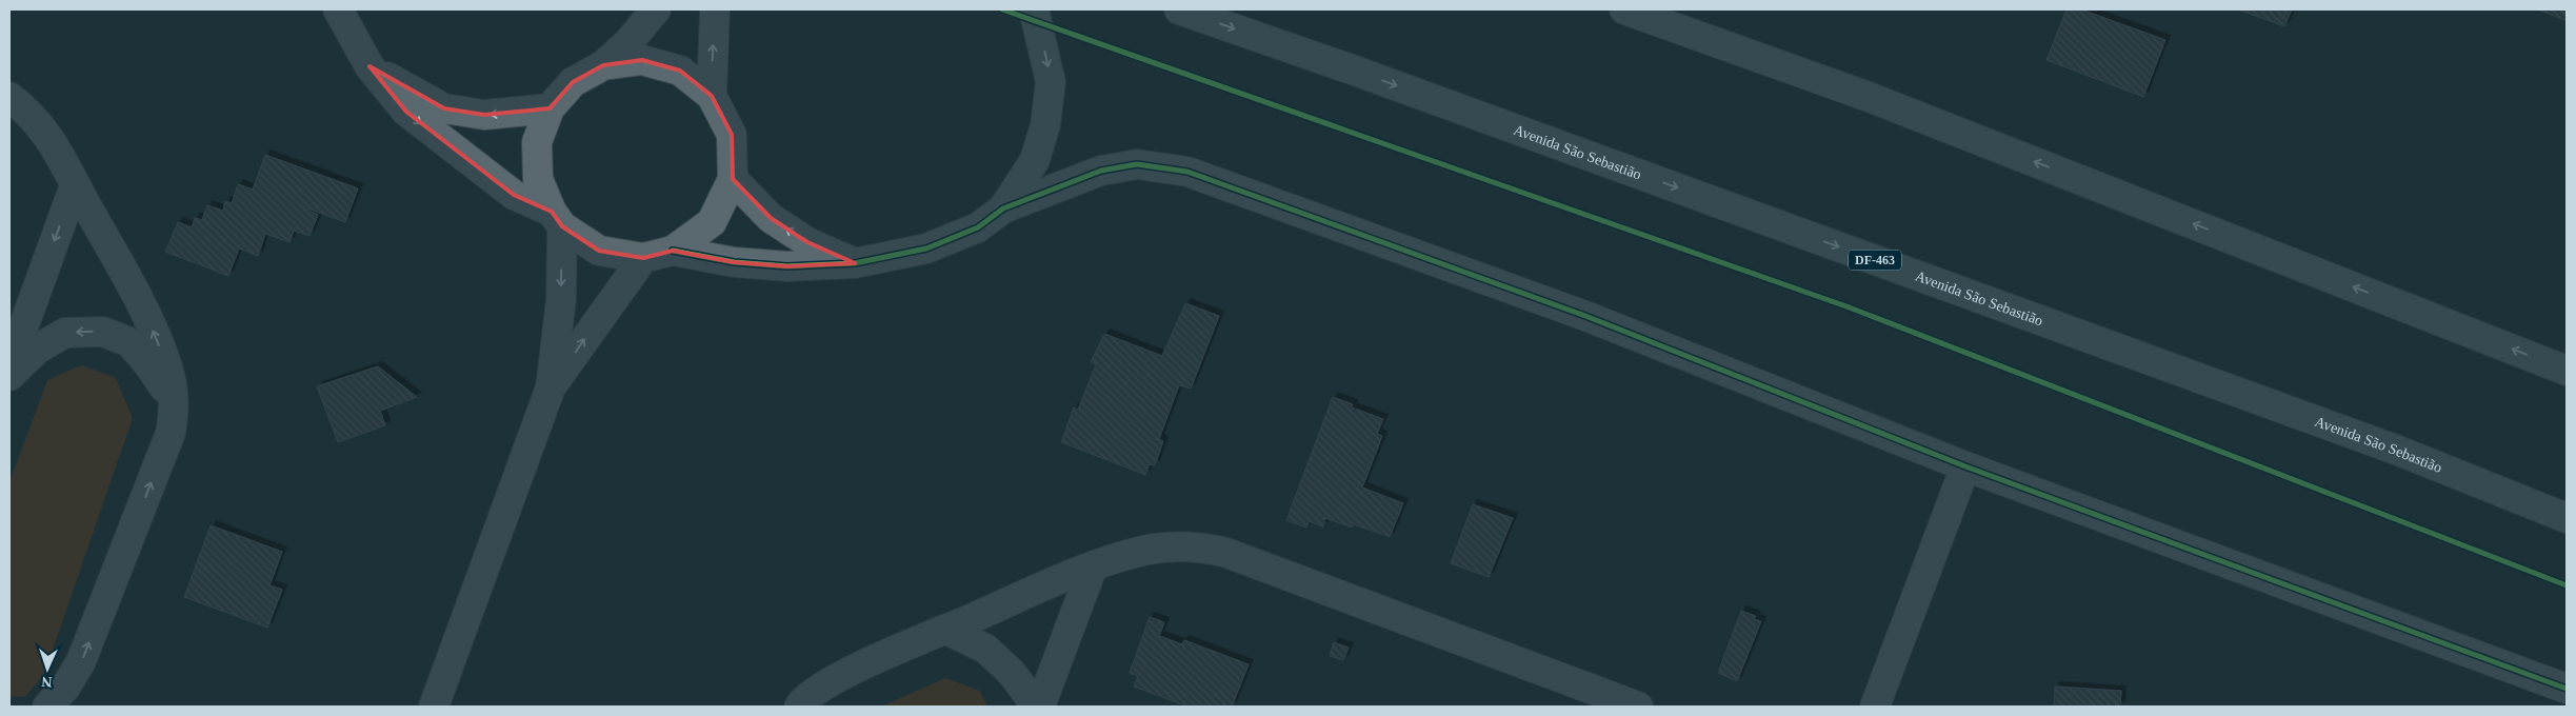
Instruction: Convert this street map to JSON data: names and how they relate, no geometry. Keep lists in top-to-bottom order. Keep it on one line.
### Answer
{"streets":{"main road":["Avenida São Sebastião","DF-463"]},"north":"bottom"}
